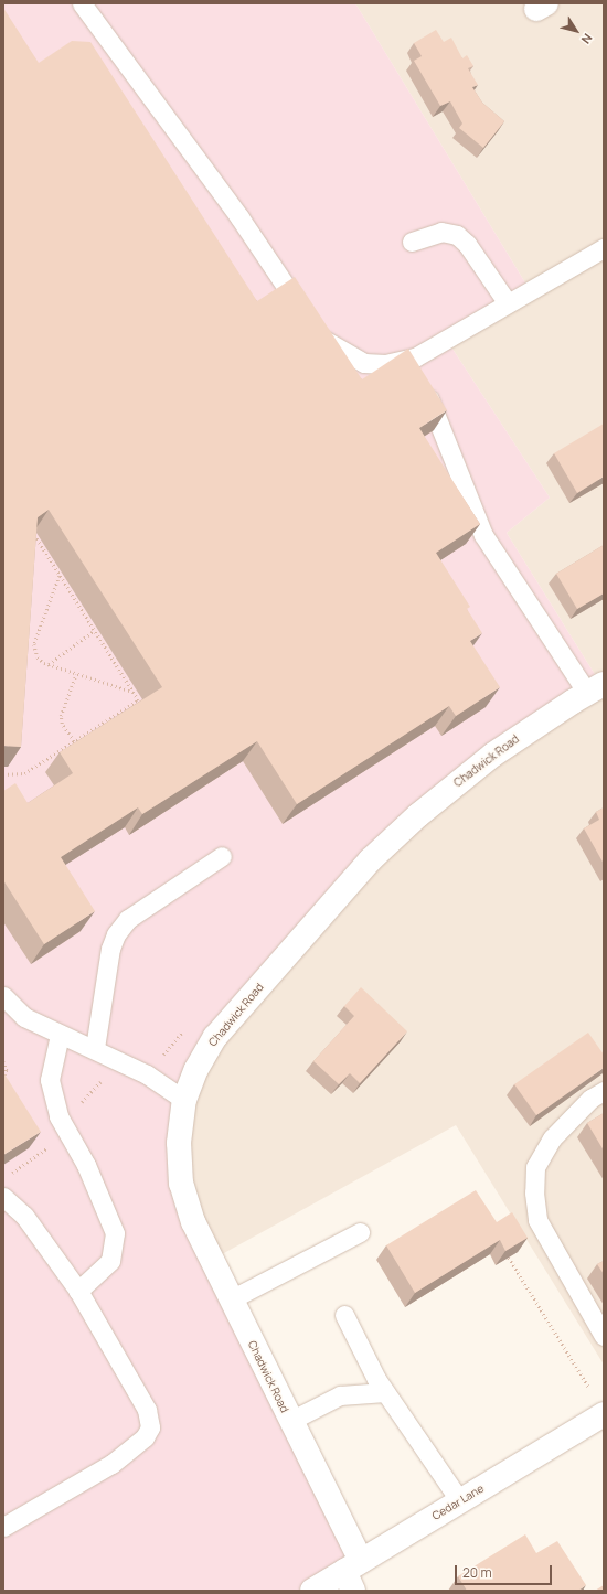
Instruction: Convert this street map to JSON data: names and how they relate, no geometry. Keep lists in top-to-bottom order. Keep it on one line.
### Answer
{"streets":{"street":["Chadwick Road","Cedar Lane"]},"crossings":[["Chadwick Road","Cedar Lane"]],"scale_bar":"20 m","north":"bottom right"}
